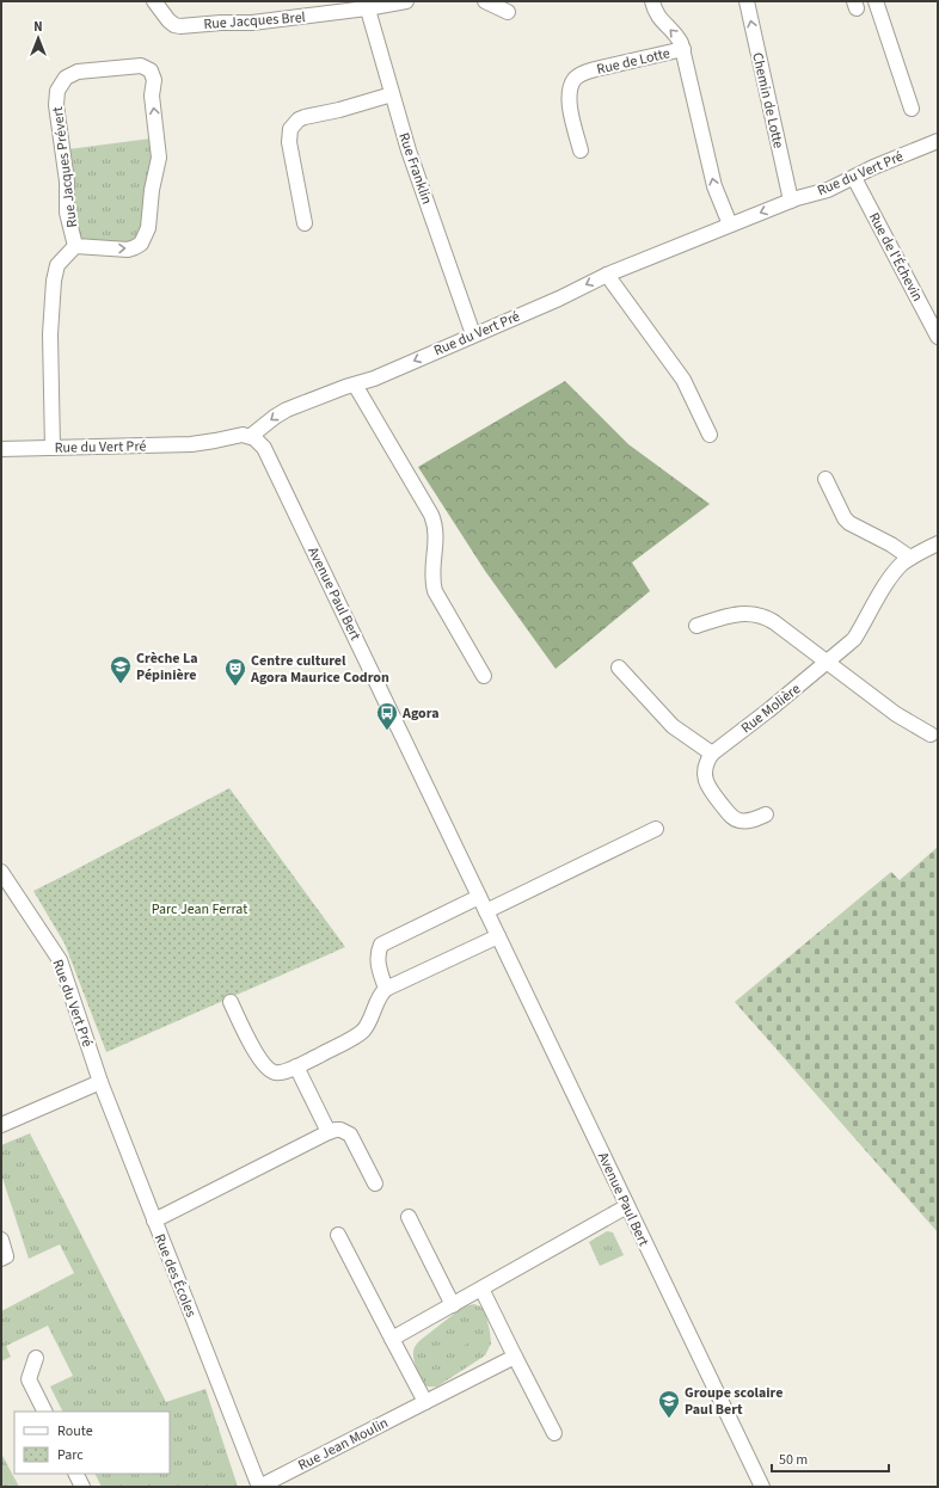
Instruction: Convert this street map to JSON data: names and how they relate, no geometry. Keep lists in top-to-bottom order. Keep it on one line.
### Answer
{"streets":{"street":["Rue Jacques Brel","Rue de Lotte","Chemin de Lotte","Rue Jacques Prévert","Rue Franklin","Rue du Vert Pré","Rue de l'Échevin","Avenue Paul Bert","Rue Molière","Rue des Écoles","Rue Jean Moulin"]},"crossings":[["Rue Jacques Brel","Rue Franklin"],["Rue de Lotte","Rue du Vert Pré"],["Chemin de Lotte","Rue du Vert Pré"],["Rue Jacques Prévert","Rue du Vert Pré"],["Rue Franklin","Rue du Vert Pré"],["Rue du Vert Pré","Rue de l'Échevin"],["Rue du Vert Pré","Avenue Paul Bert"],["Rue du Vert Pré","Rue des Écoles"],["Rue des Écoles","Rue Jean Moulin"]],"one_way":["Rue de Lotte","Chemin de Lotte","Rue du Vert Pré"],"parks":["Parc Jean Ferrat"],"places":{"school or university":["Crèche La Pépinière","Groupe scolaire Paul Bert"],"theatre":["Centre culturel Agora Maurice Codron"],"bus stop":["Agora"]},"legend":["Route","Parc"],"scale_bar":"50 m","north":"top"}
